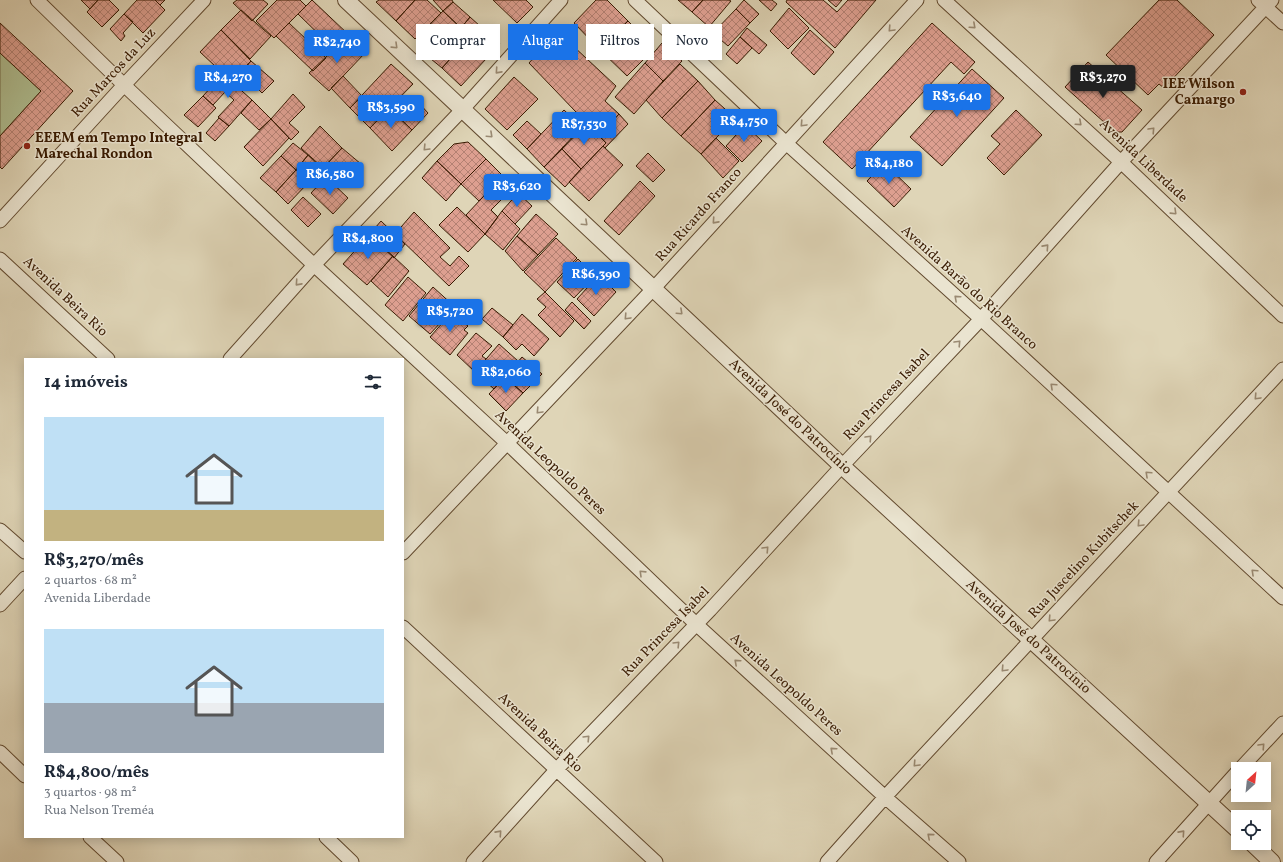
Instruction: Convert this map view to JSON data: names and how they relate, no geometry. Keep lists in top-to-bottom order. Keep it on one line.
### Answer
{"streets":{"street":["Rua Marcos da Luz","Avenida Liberdade","Rua Ricardo Franco","Avenida Barão do Rio Branco","Avenida Beira Rio","Rua Princesa Isabel","Avenida José do Patrocínio","Avenida Leopoldo Peres","Rua Juscelino Kubitschek"]},"crossings":[["Rua Marcos da Luz","Avenida Leopoldo Peres"],["Avenida Liberdade","Rua Princesa Isabel"],["Rua Ricardo Franco","Avenida Barão do Rio Branco"],["Rua Ricardo Franco","Avenida José do Patrocínio"],["Rua Ricardo Franco","Avenida Leopoldo Peres"],["Avenida Barão do Rio Branco","Rua Princesa Isabel"],["Avenida Barão do Rio Branco","Rua Juscelino Kubitschek"],["Avenida Beira Rio","Rua Princesa Isabel"],["Rua Princesa Isabel","Avenida José do Patrocínio"],["Rua Princesa Isabel","Avenida Leopoldo Peres"],["Avenida José do Patrocínio","Rua Juscelino Kubitschek"],["Avenida Leopoldo Peres","Rua Juscelino Kubitschek"]],"one_way":["Avenida Liberdade","Rua Ricardo Franco","Avenida Barão do Rio Branco","Rua Princesa Isabel","Avenida José do Patrocínio","Avenida Leopoldo Peres","Rua Juscelino Kubitschek"],"places":["IEE Wilson Camargo","EEEM em Tempo Integral Marechal Rondon"],"north":"top right","page":{"chip":["Comprar","Alugar","Filtros","Novo"],"price":["R$2,740","R$4,270","R$3,270","R$3,640","R$3,590","R$4,750","R$7,530","R$4,180","R$6,580","R$3,620","R$4,800","R$6,390","R$5,720","R$2,060"],"heading":"14 imóveis","list":[{"name":"R$3,270/mês","note":"2 quartos · 68 m² · Avenida Liberdade"},{"name":"R$4,800/mês","note":"3 quartos · 98 m² · Rua Nelson Treméa"}]}}
